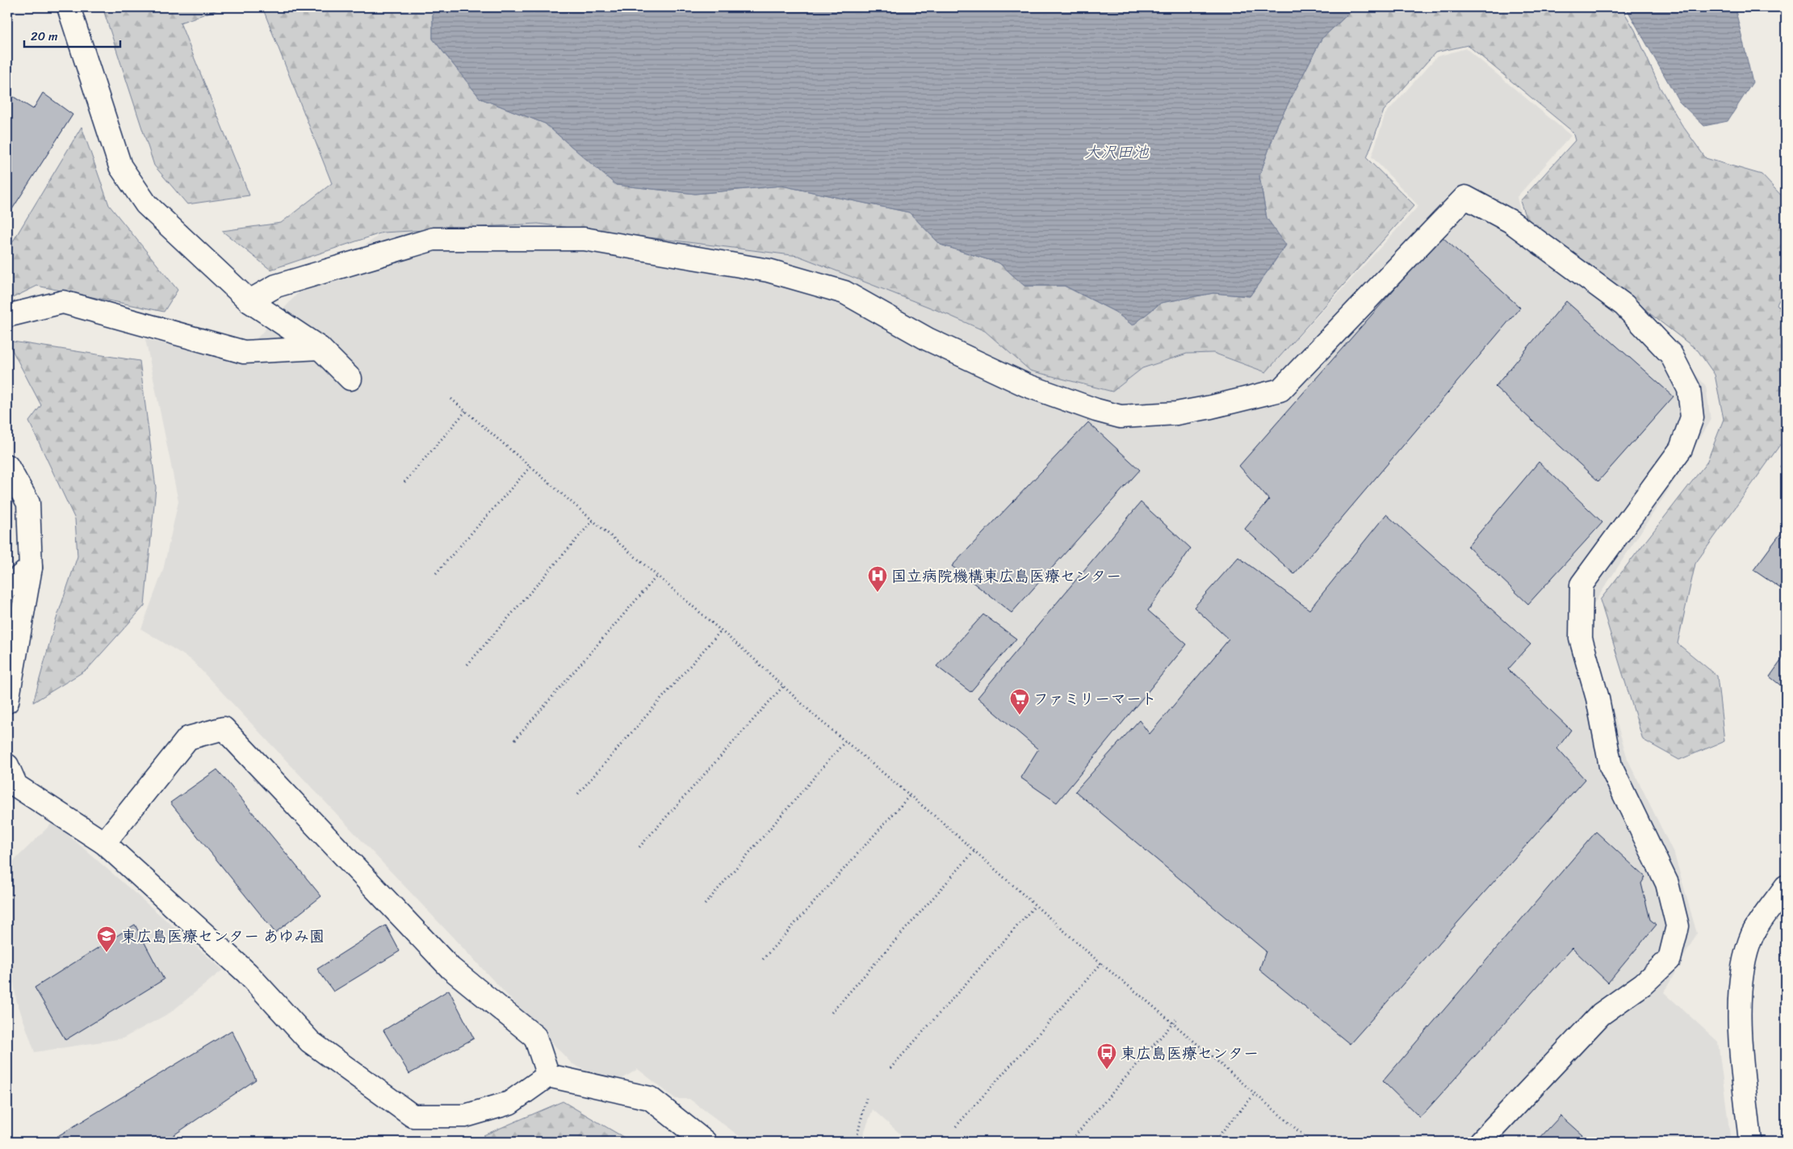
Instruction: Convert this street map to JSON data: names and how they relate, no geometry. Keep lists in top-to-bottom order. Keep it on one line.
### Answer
{"water":["大沢田池"],"places":{"hospital":["国立病院機構東広島医療センター"],"supermarket":["ファミリーマート"],"school or university":["東広島医療センター あゆみ園"],"bus stop":["東広島医療センター"]},"scale_bar":"20 m"}
